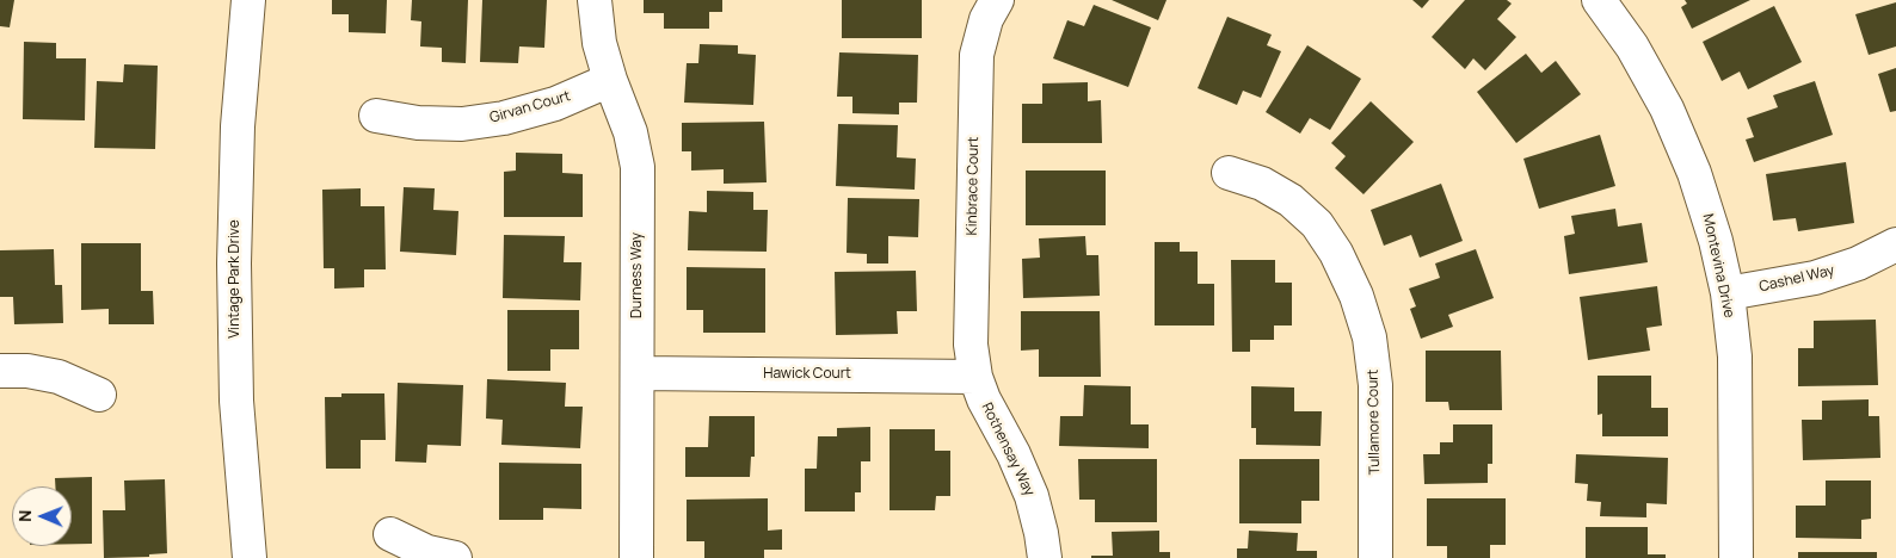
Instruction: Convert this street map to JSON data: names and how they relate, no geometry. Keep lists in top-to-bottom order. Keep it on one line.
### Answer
{"streets":{"street":["Girvan Court","Kinbrace Court","Montevina Drive","Durness Way","Vintage Park Drive","Cashel Way","Hawick Court","Tullamore Court","Rothensay Way"]},"crossings":[["Girvan Court","Durness Way"],["Kinbrace Court","Hawick Court"],["Kinbrace Court","Rothensay Way"],["Montevina Drive","Cashel Way"],["Durness Way","Hawick Court"],["Hawick Court","Rothensay Way"]],"north":"left"}
